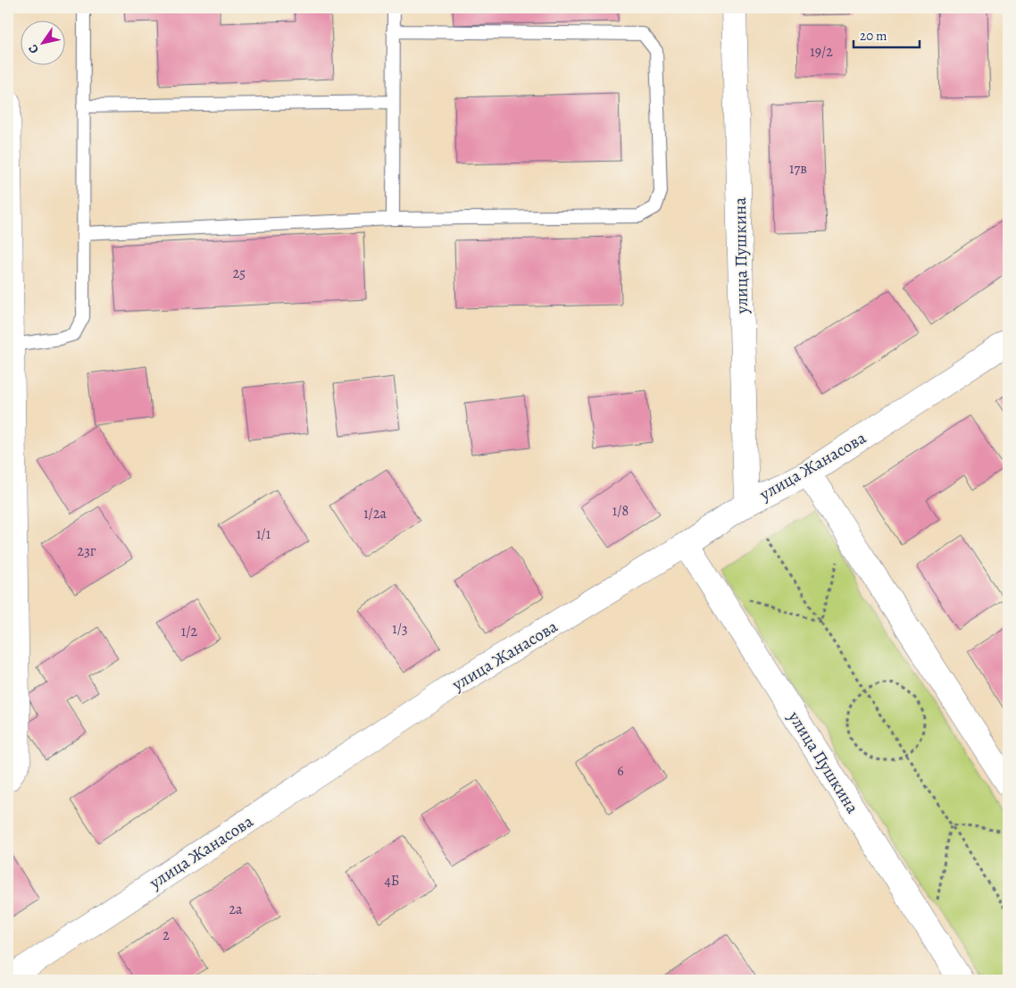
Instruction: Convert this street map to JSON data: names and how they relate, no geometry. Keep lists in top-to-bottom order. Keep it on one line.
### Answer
{"streets":{"street":["улица Пушкина","улица Жанасова"]},"crossings":[["улица Пушкина","улица Жанасова"]],"house_numbers":["19/2","17в","25","1/8","1/2а","1/1","23г","1/3","1/2","6","4Б","2а","2"],"scale_bar":"20 m","north":"bottom left"}
